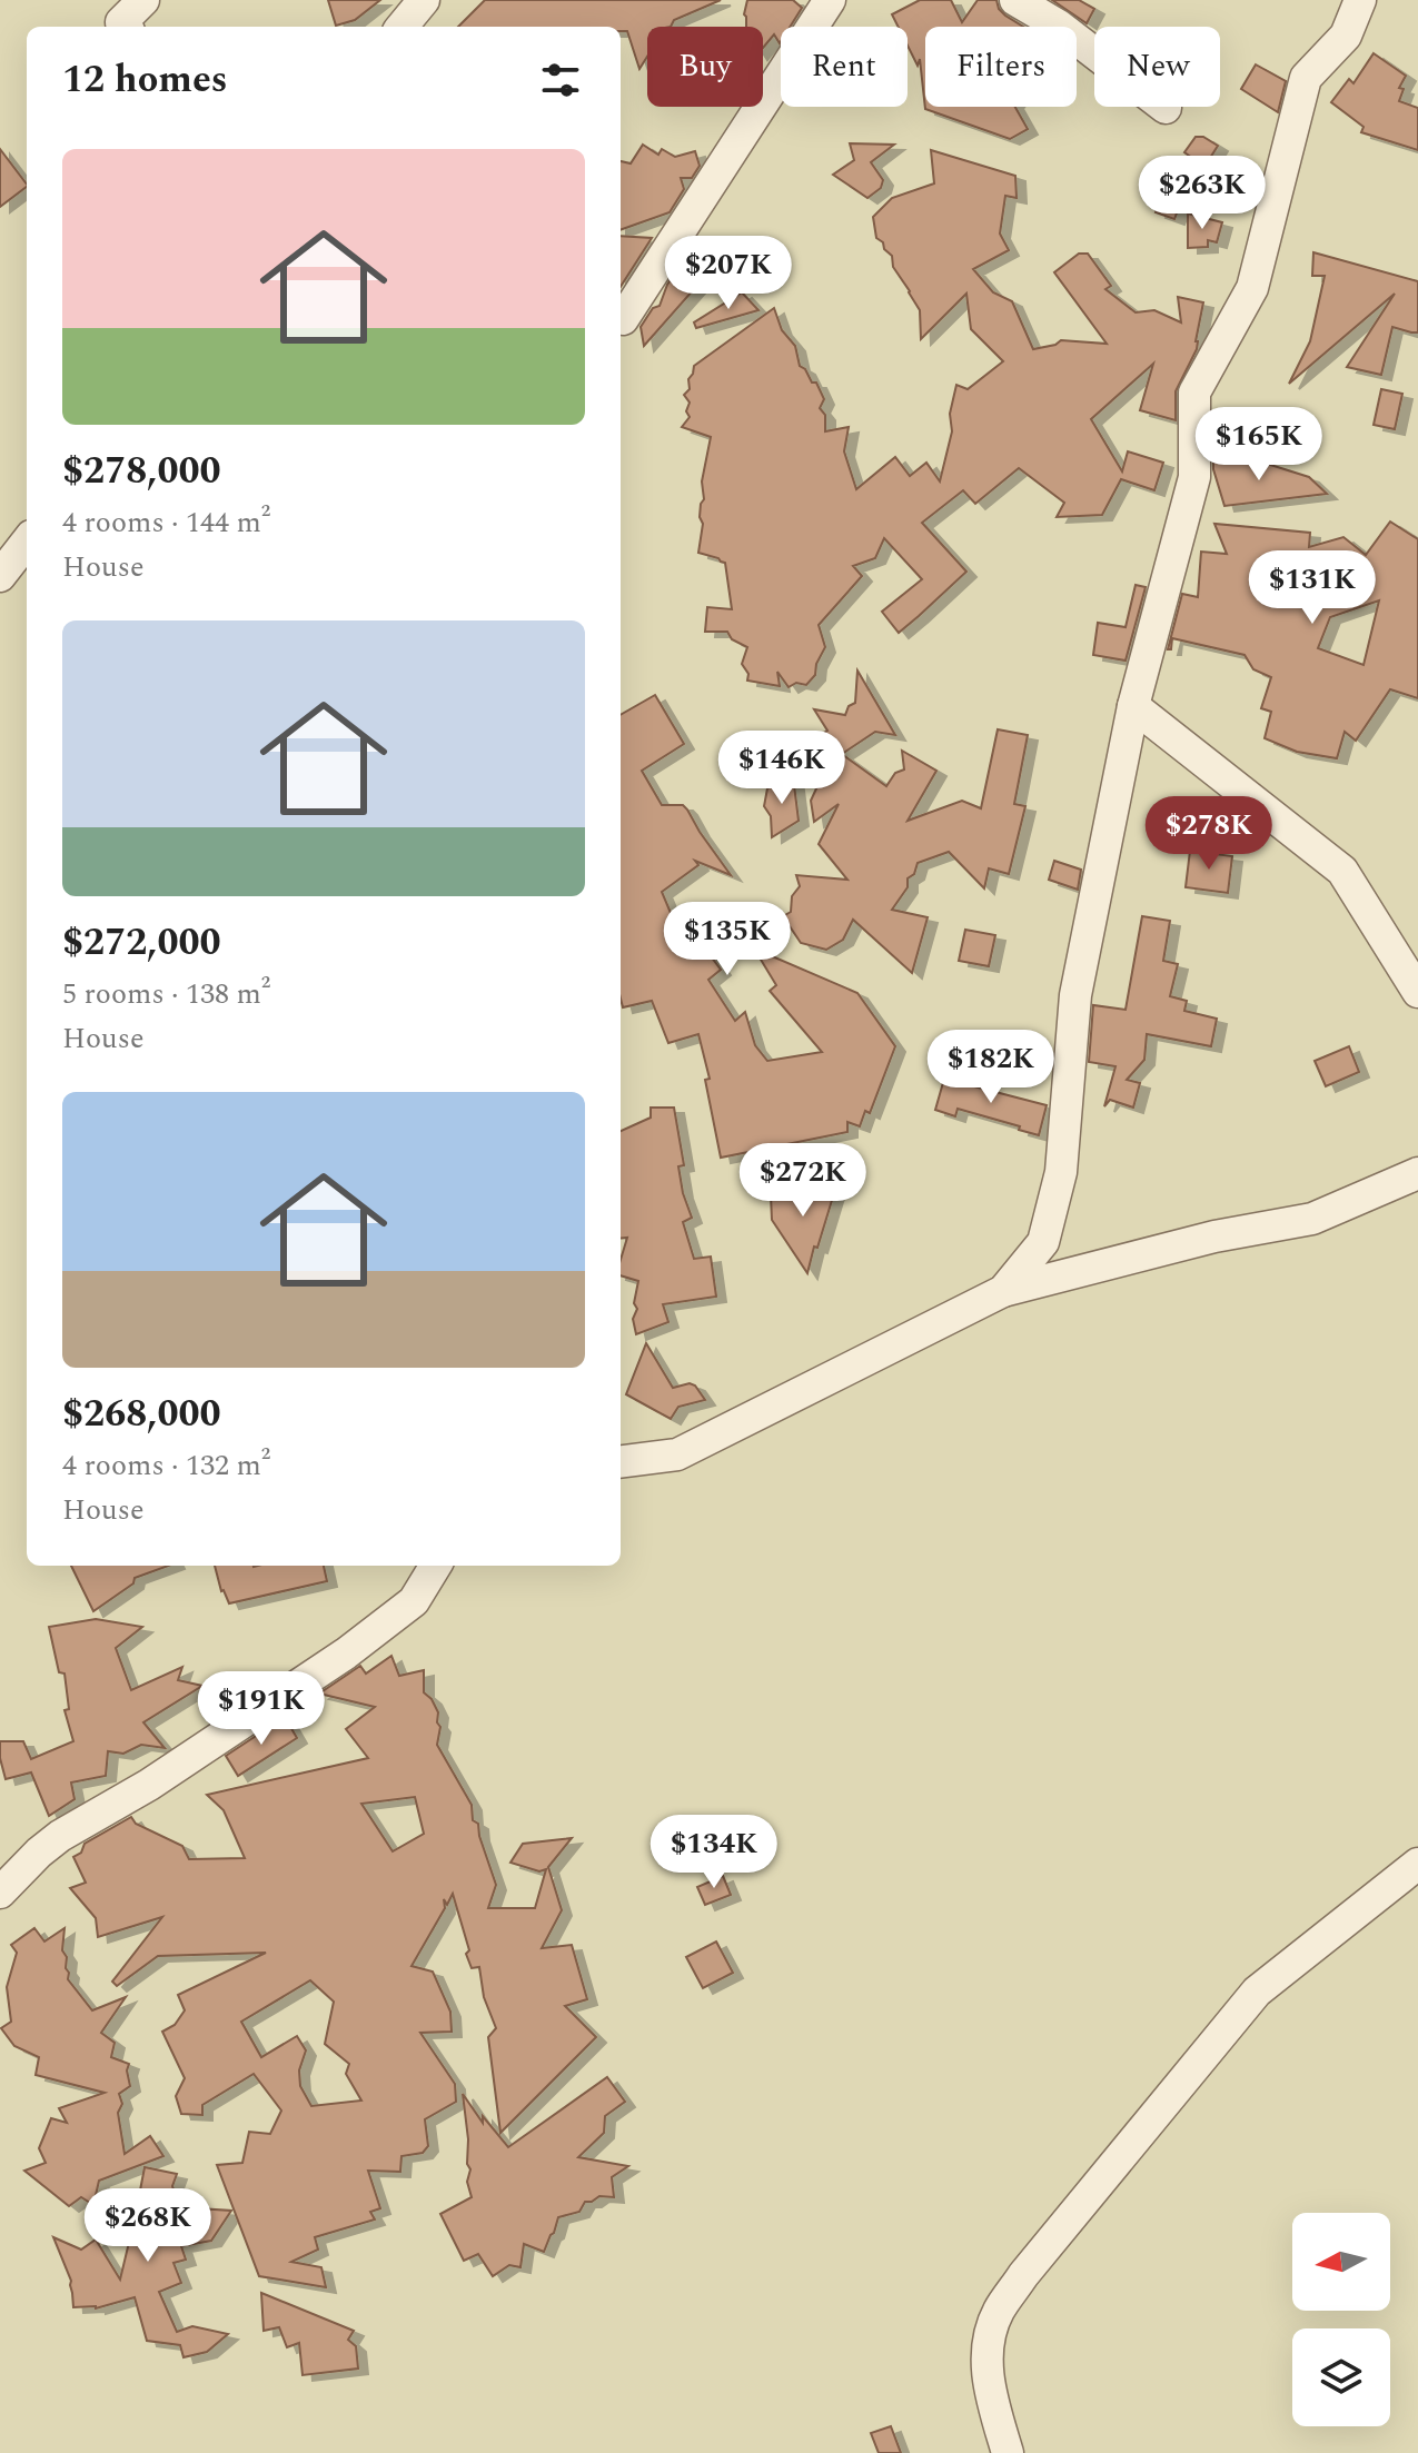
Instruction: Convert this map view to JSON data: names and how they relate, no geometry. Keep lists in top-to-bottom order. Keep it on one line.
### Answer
{"north":"left","page":{"chip":["Buy","Rent","Filters","New"],"heading":"12 homes","list":[{"name":"$278,000","note":"4 rooms · 144 m² · House"},{"name":"$272,000","note":"5 rooms · 138 m² · House"},{"name":"$268,000","note":"4 rooms · 132 m² · House"}],"price":["$263K","$207K","$165K","$131K","$146K","$278K","$135K","$182K","$272K","$191K","$134K","$268K"]}}
